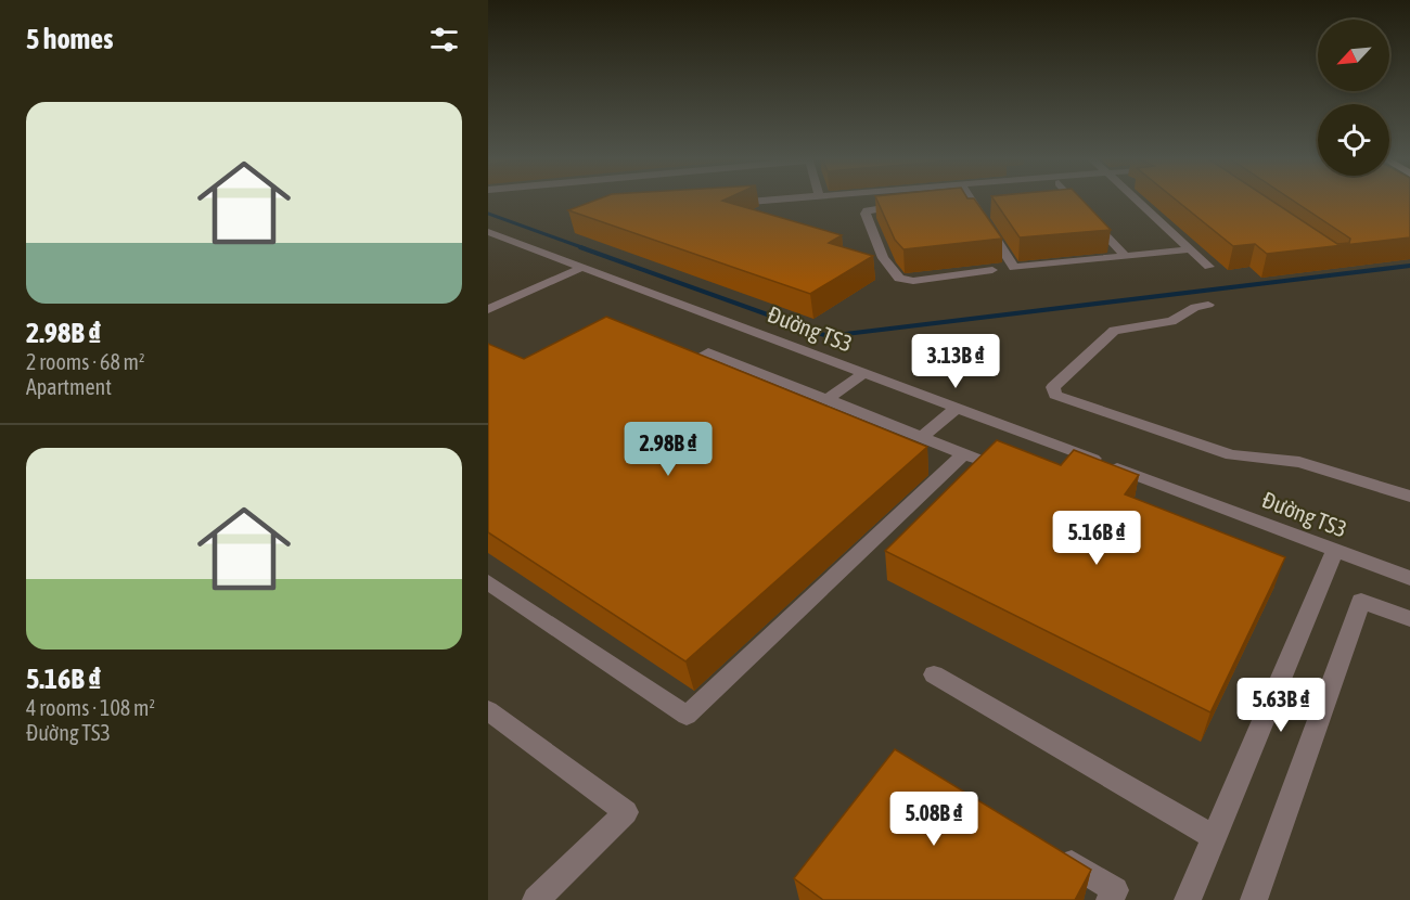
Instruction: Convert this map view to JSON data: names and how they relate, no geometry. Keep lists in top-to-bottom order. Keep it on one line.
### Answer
{"streets":{"street":["Đường TS3"]},"north":"bottom left","page":{"heading":"5 homes","list":[{"name":"2.98B ₫","note":"2 rooms · 68 m² · Apartment"},{"name":"5.16B ₫","note":"4 rooms · 108 m² · Đường TS3"}],"price":["3.13B ₫","2.98B ₫","5.16B ₫","5.63B ₫","5.08B ₫"]}}
